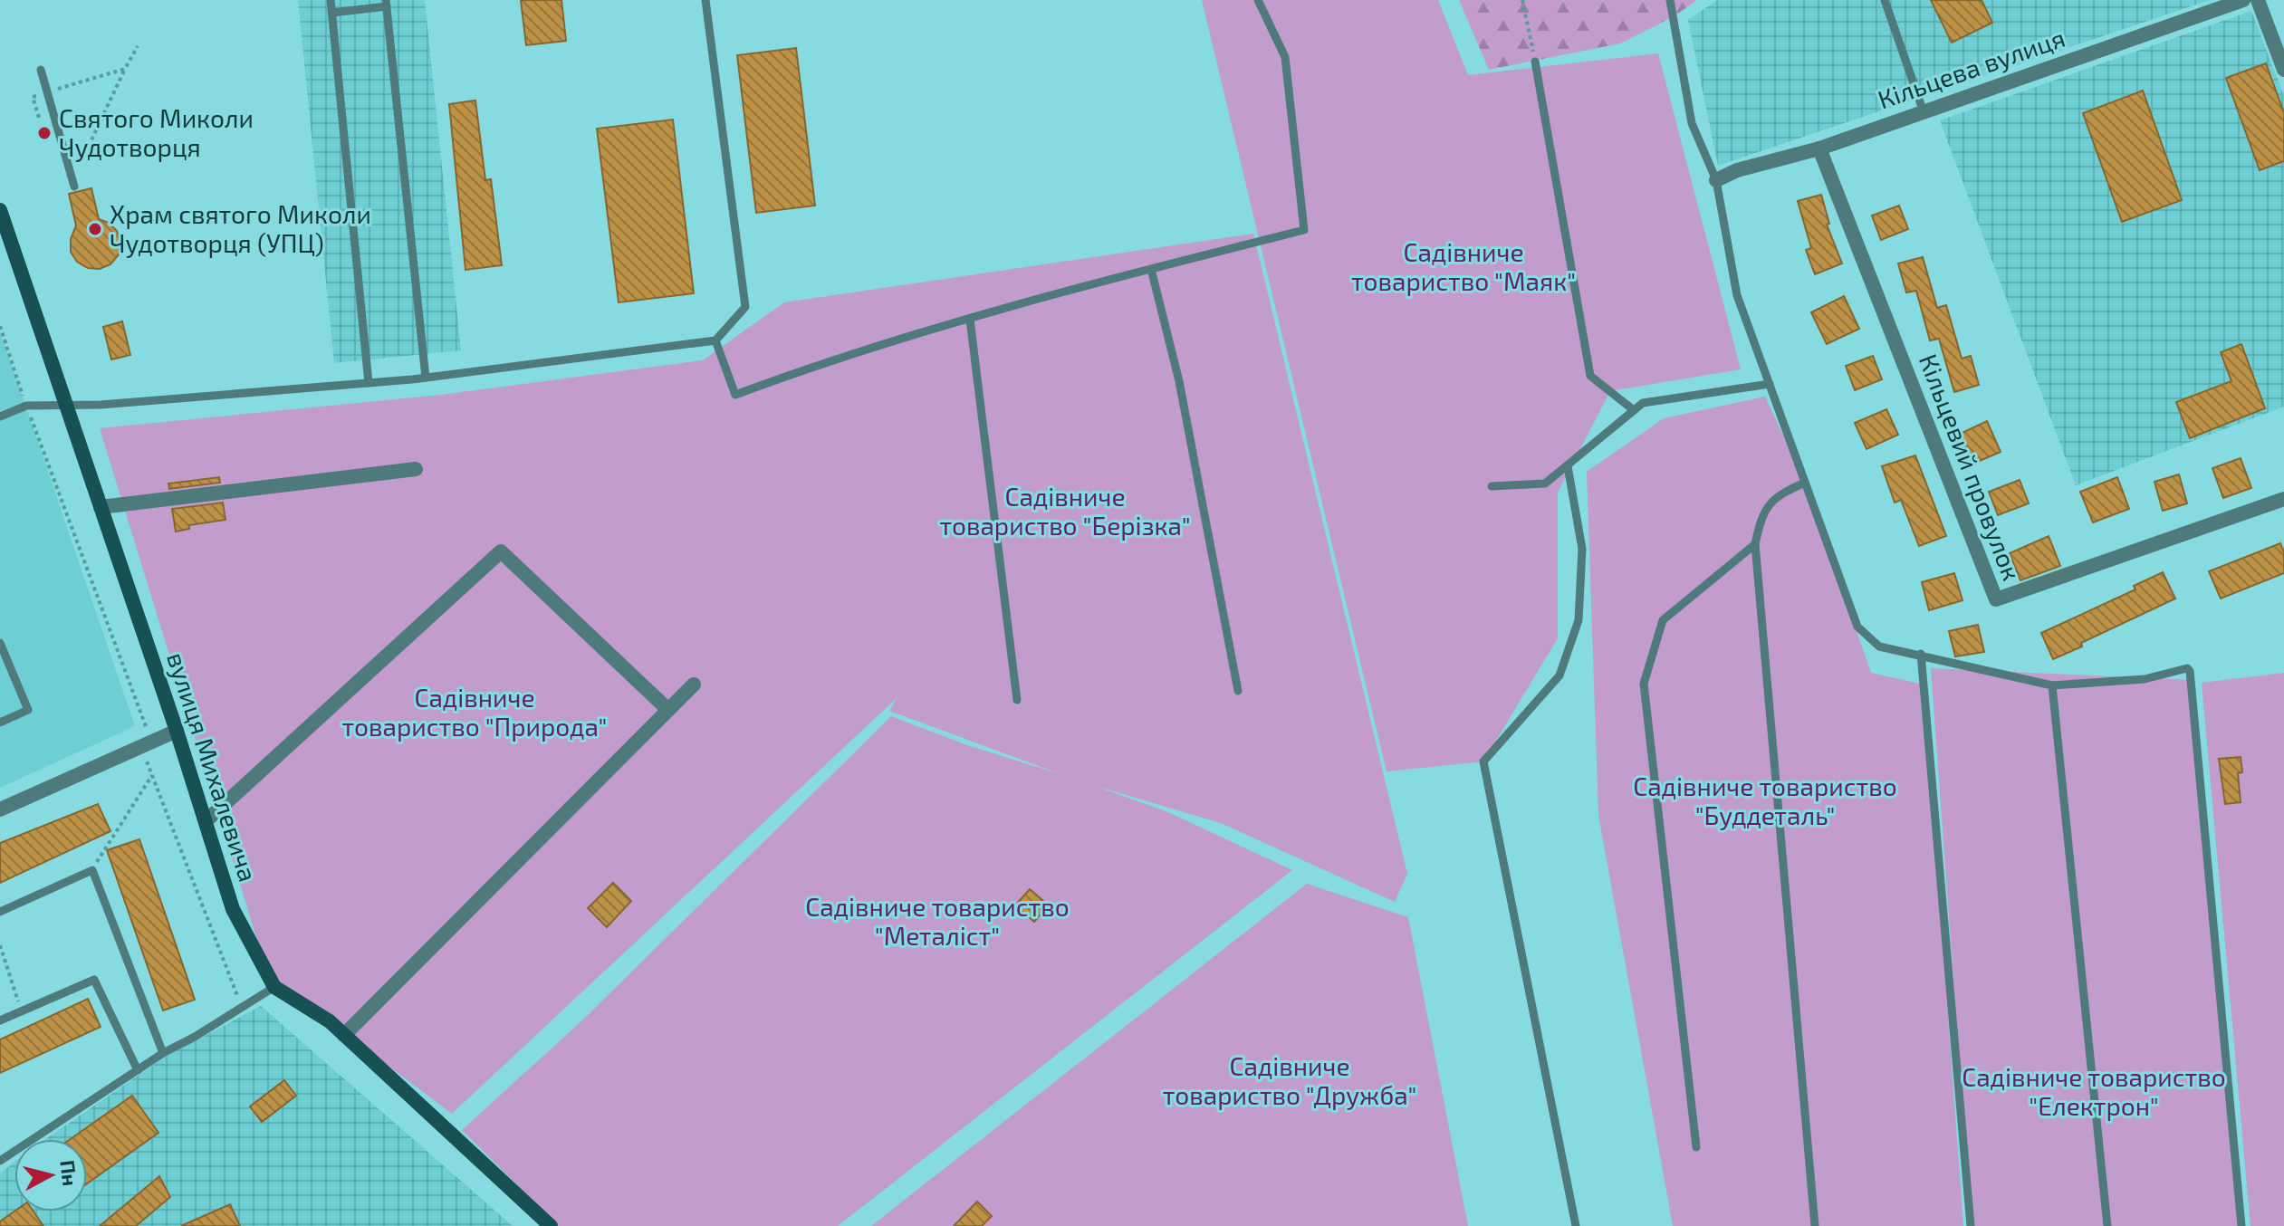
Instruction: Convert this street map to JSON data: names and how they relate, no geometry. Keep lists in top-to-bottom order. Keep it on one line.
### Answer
{"streets":{"street":["Кільцева вулиця","Кільцевий провулок","вулиця Михалевича"]},"crossings":[["Кільцева вулиця","Кільцевий провулок"]],"parks":["Садівниче товариство \"Маяк\"","Садівниче товариство \"Берізка\"","Садівниче товариство \"Природа\"","Садівниче товариство \"Буддеталь\"","Садівниче товариство \"Металіст\"","Садівниче товариство \"Дружба\"","Садівниче товариство \"Електрон\""],"places":["Святого Миколи Чудотворця","Храм святого Миколи Чудотворця (УПЦ)"],"north":"right"}
